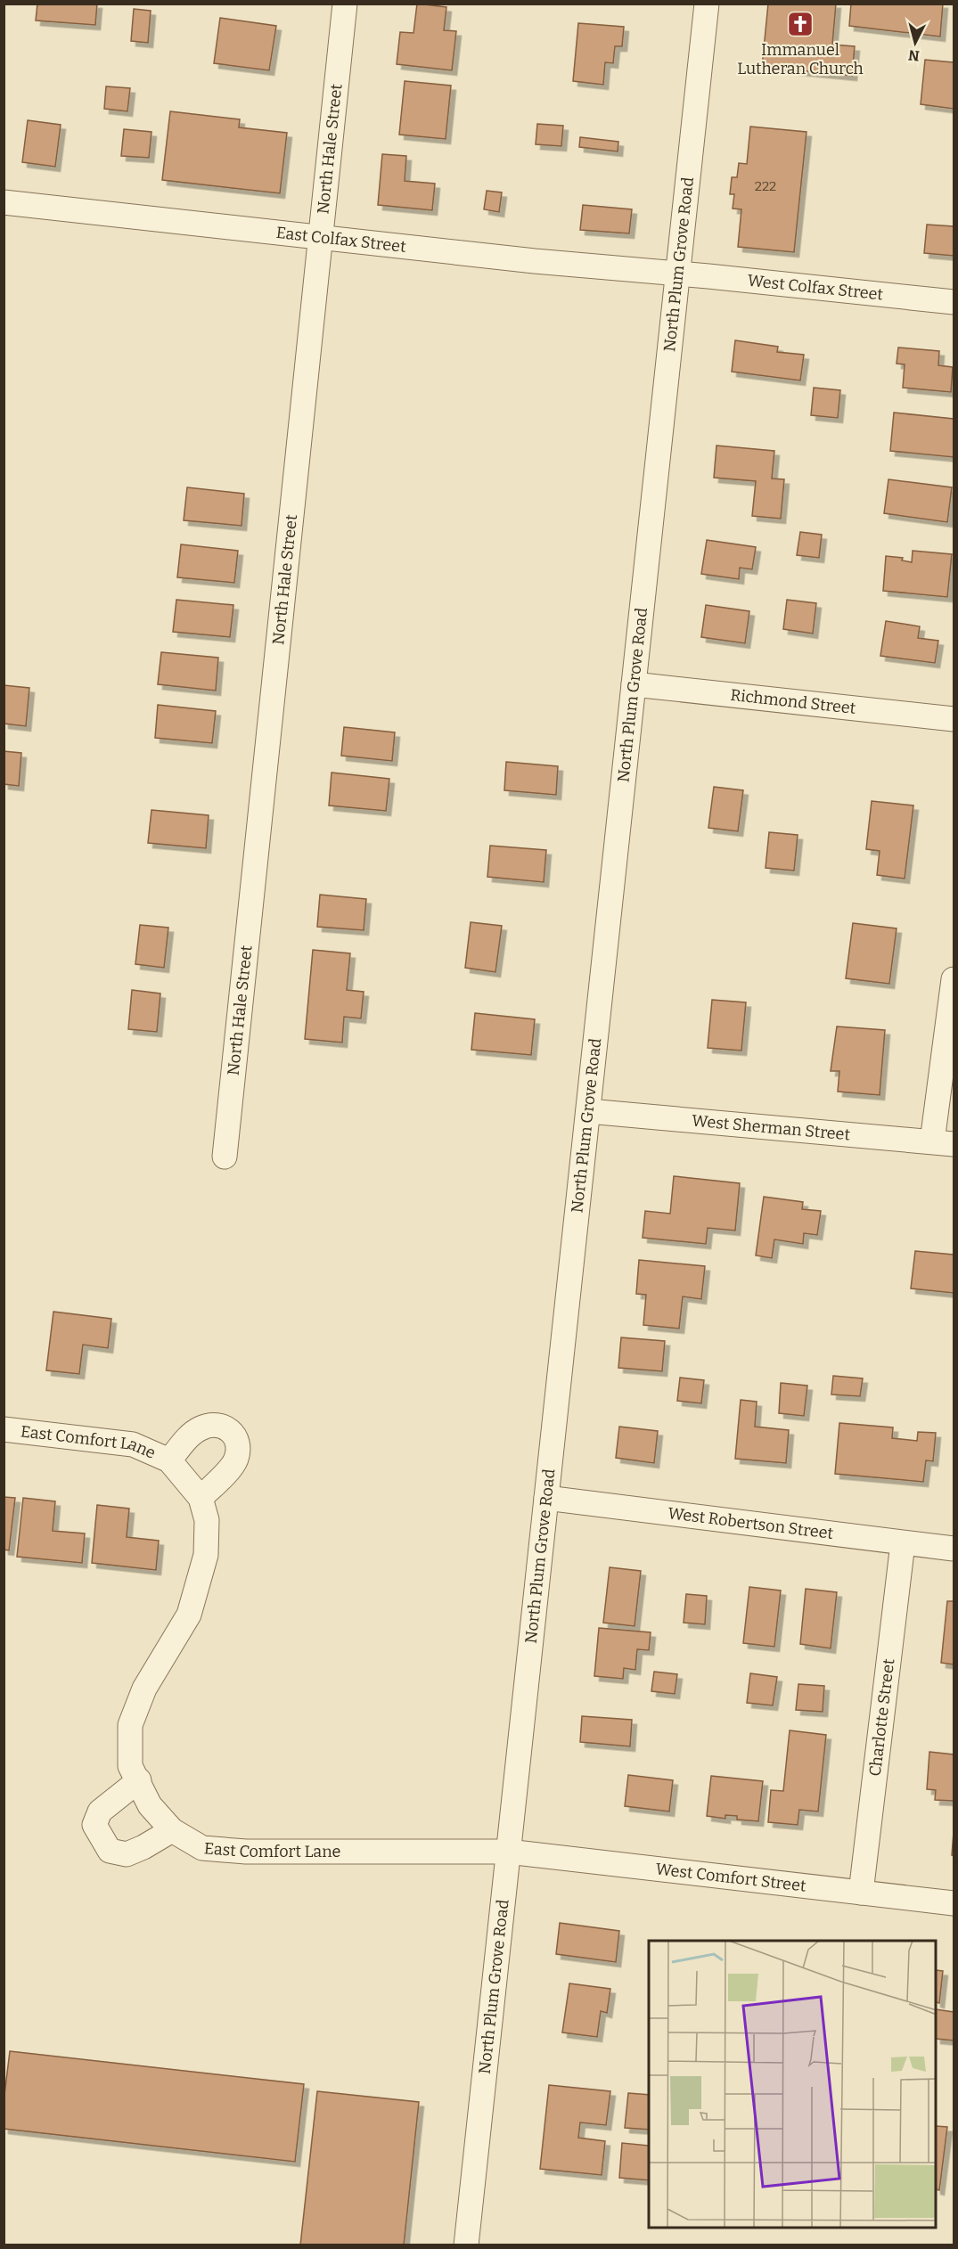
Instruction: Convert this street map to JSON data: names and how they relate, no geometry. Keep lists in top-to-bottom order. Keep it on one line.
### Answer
{"streets":{"street":["North Hale Street","East Colfax Street","North Plum Grove Road","West Colfax Street","Richmond Street","West Sherman Street","East Comfort Lane","West Robertson Street","Charlotte Street","West Comfort Street"]},"crossings":[["North Hale Street","East Colfax Street"],["East Colfax Street","North Plum Grove Road"],["East Colfax Street","West Colfax Street"],["North Plum Grove Road","West Colfax Street"],["North Plum Grove Road","Richmond Street"],["North Plum Grove Road","West Sherman Street"],["North Plum Grove Road","East Comfort Lane"],["North Plum Grove Road","West Robertson Street"],["North Plum Grove Road","West Comfort Street"],["East Comfort Lane","West Comfort Street"],["West Robertson Street","Charlotte Street"],["Charlotte Street","West Comfort Street"]],"places":{"church":["Immanuel Lutheran Church"]},"house_numbers":["222"],"north":"bottom"}
